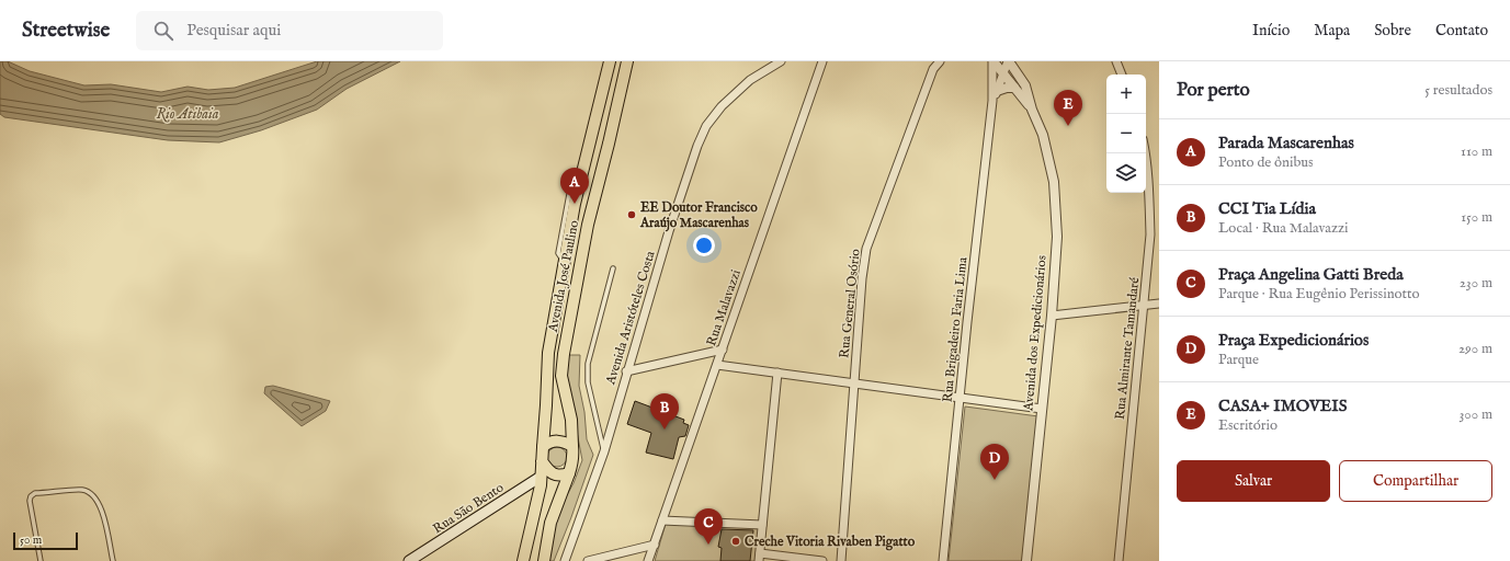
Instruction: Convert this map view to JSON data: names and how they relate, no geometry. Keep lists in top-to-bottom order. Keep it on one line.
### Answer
{"streets":{"main road":["Avenida José Paulino","Rua São Bento"],"street":["Rua General Osório","Rua Malavazzi","Avenida Aristóteles Costa","Rua Brigadeiro Faria Lima","Avenida dos Expedicionários","Rua Almirante Tamandaré"]},"crossings":[["Rua Brigadeiro Faria Lima","Avenida dos Expedicionários"]],"water":["Rio Atibaia"],"places":["EE Doutor Francisco Araújo Mascarenhas","Creche Vitoria Rivaben Pigatto"],"scale_bar":"50 m","page":{"header":"Streetwise","search":"Pesquisar aqui","nav":["Início","Mapa","Sobre","Contato"],"heading":["Por perto","5 resultados"],"map_buttons":["+","−"],"pins":["E","A","B","D","C"],"list":[{"mark":"A","name":"Parada Mascarenhas","note":"Ponto de ônibus","value":"110 m"},{"mark":"B","name":"CCI Tia Lídia","note":"Local · Rua Malavazzi","value":"150 m"},{"mark":"C","name":"Praça Angelina Gatti Breda","note":"Parque · Rua Eugênio Perissinotto","value":"230 m"},{"mark":"D","name":"Praça Expedicionários","note":"Parque","value":"290 m"},{"mark":"E","name":"CASA+ IMOVEIS","note":"Escritório","value":"300 m"}],"buttons":["Salvar","Compartilhar"],"scale":"50 m"}}
